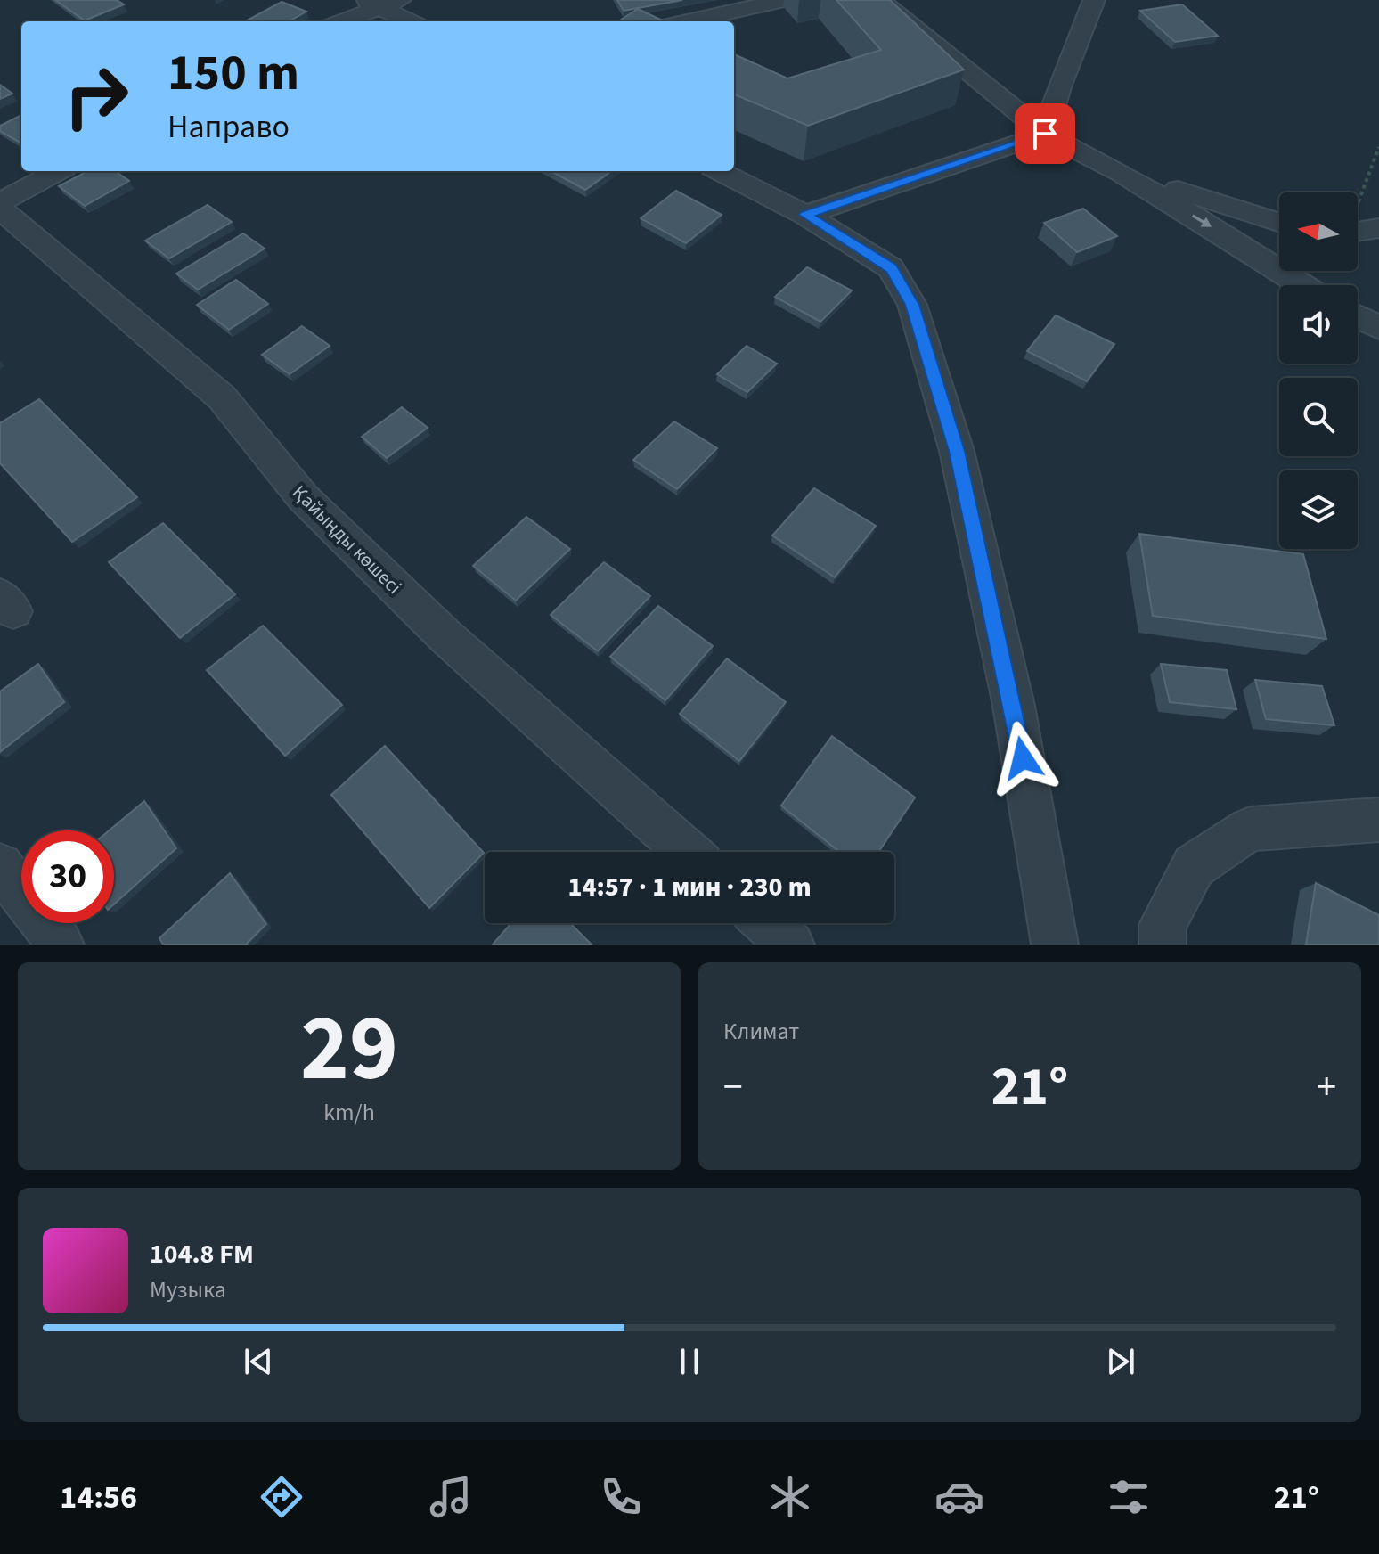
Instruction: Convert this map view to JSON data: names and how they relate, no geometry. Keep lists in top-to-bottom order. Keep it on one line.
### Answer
{"streets":{"street":["Қайыңды көшесі"]},"north":"left","page":{"turn":["150 m","Направо"],"limit":"30","trip":"14:57 · 1 мин · 230 m","tile":[["29","km/h"],"Климат"],"heat":["−","21°","+"],"song":["104.8 FM","Музыка"],"tabs":["14:56","21°"]}}
